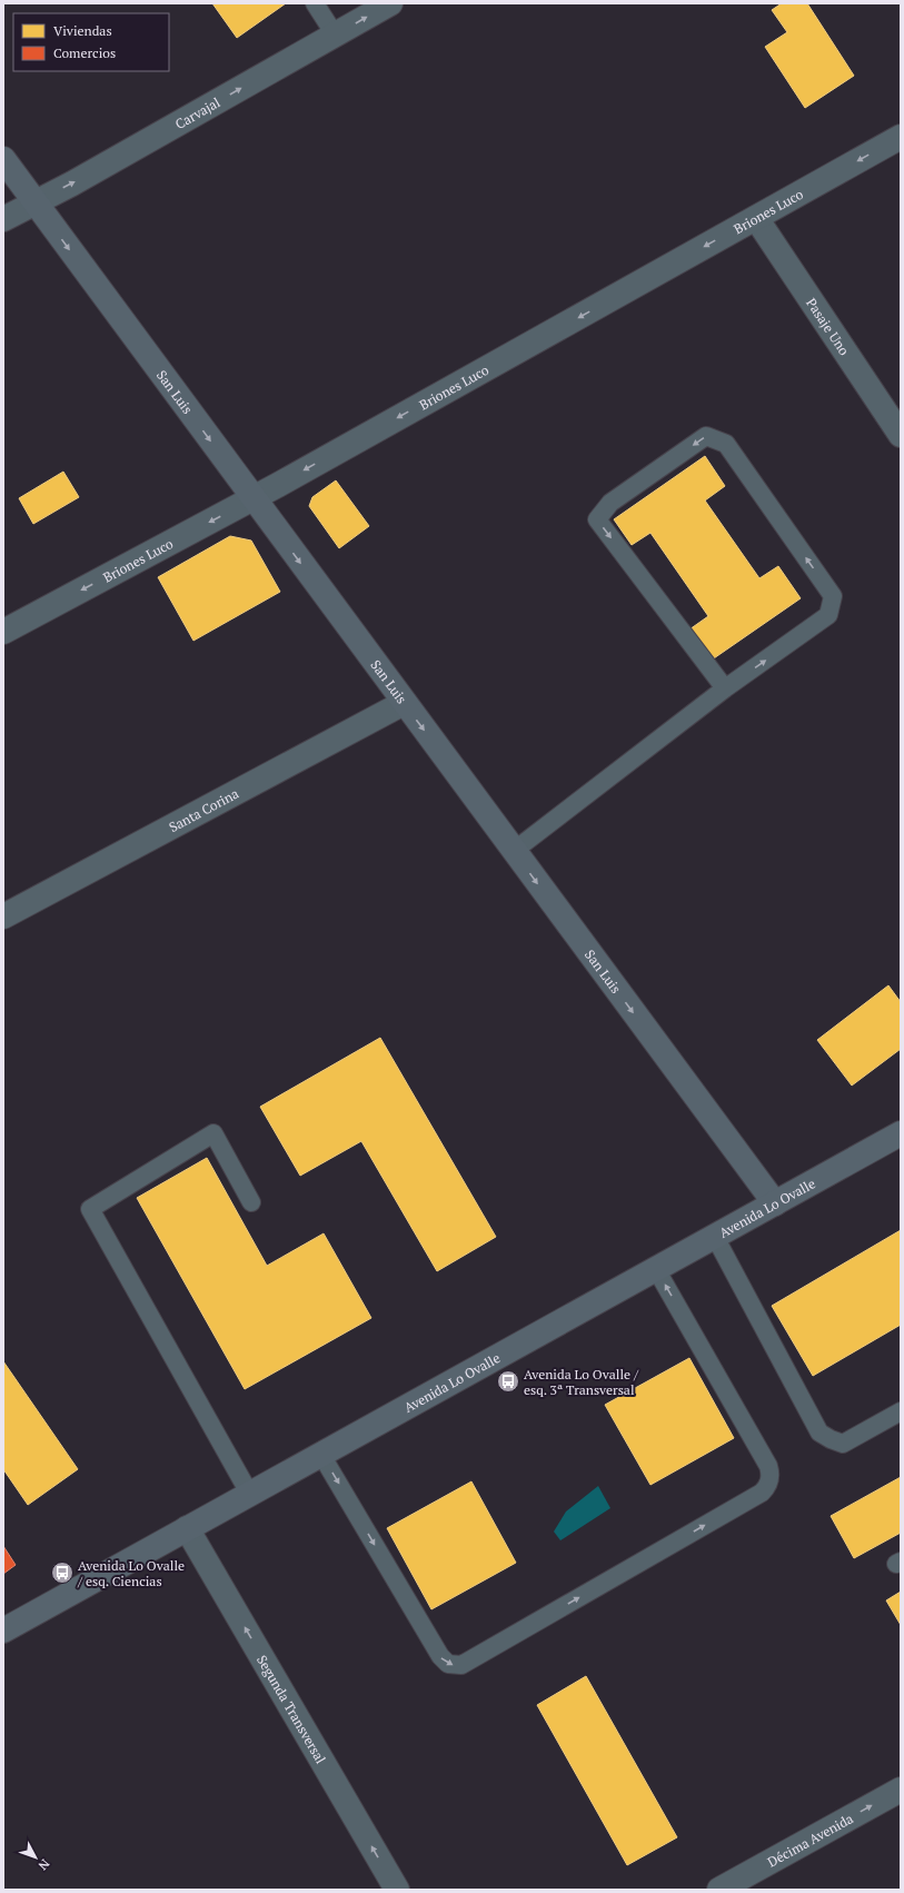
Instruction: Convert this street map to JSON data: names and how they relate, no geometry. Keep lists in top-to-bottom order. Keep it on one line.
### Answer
{"streets":{"street":["Carvajal","Briones Luco","Pasaje Uno","San Luis","Santa Corina","Avenida Lo Ovalle","Segunda Transversal","Décima Avenida"]},"crossings":[["Carvajal","San Luis"],["Briones Luco","Pasaje Uno"],["Briones Luco","San Luis"],["San Luis","Santa Corina"],["San Luis","Avenida Lo Ovalle"],["Avenida Lo Ovalle","Segunda Transversal"]],"one_way":["Carvajal","Briones Luco","San Luis","Segunda Transversal","Décima Avenida"],"places":{"bus stop":["Avenida Lo Ovalle / esq. 3ª Transversal","Avenida Lo Ovalle / esq. Ciencias"]},"legend":["Viviendas","Comercios"],"north":"bottom right"}
